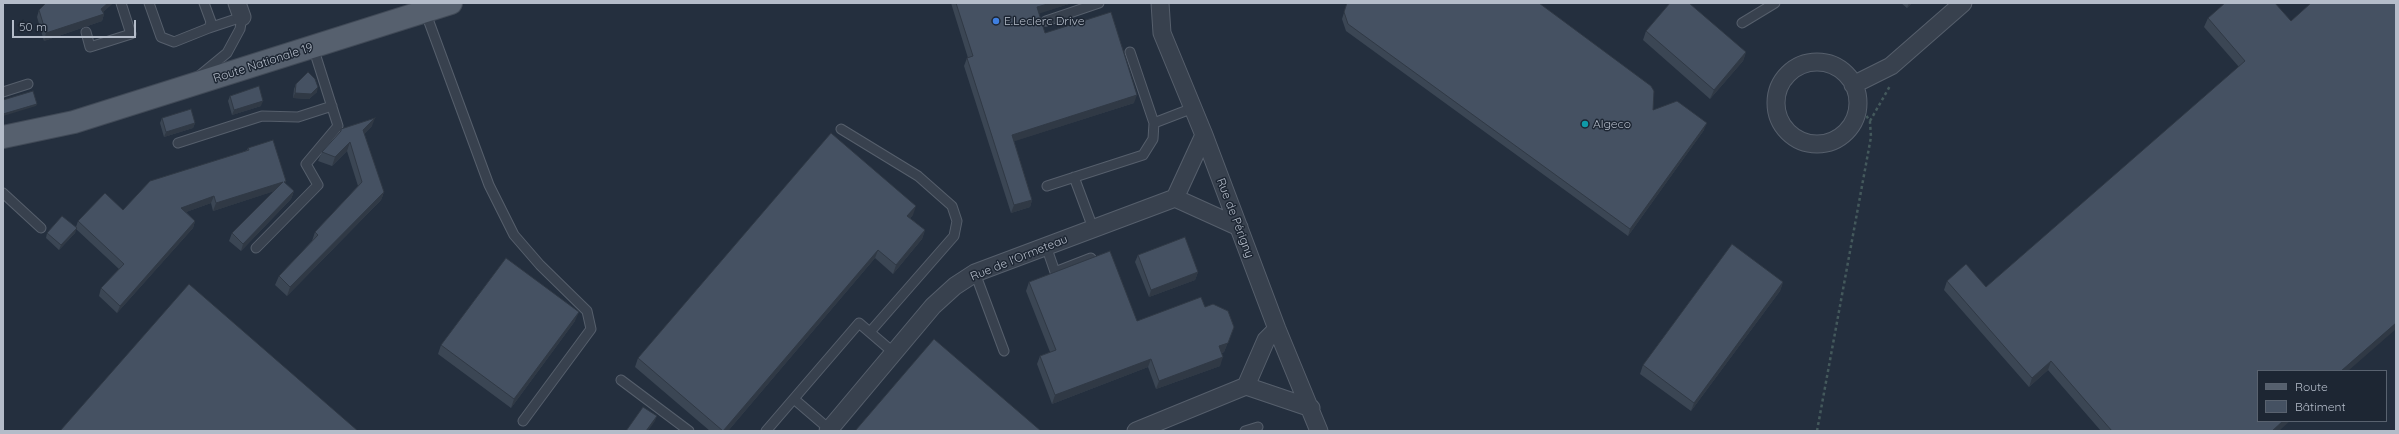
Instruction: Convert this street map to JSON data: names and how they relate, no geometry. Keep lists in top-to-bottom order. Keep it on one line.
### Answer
{"streets":{"main road":["Route Nationale 19"],"street":["Rue de Périgny","Rue de l'Ormeteau"]},"places":["E.Leclerc Drive","Algeco"],"legend":["Route","Bâtiment"],"scale_bar":"50 m"}
